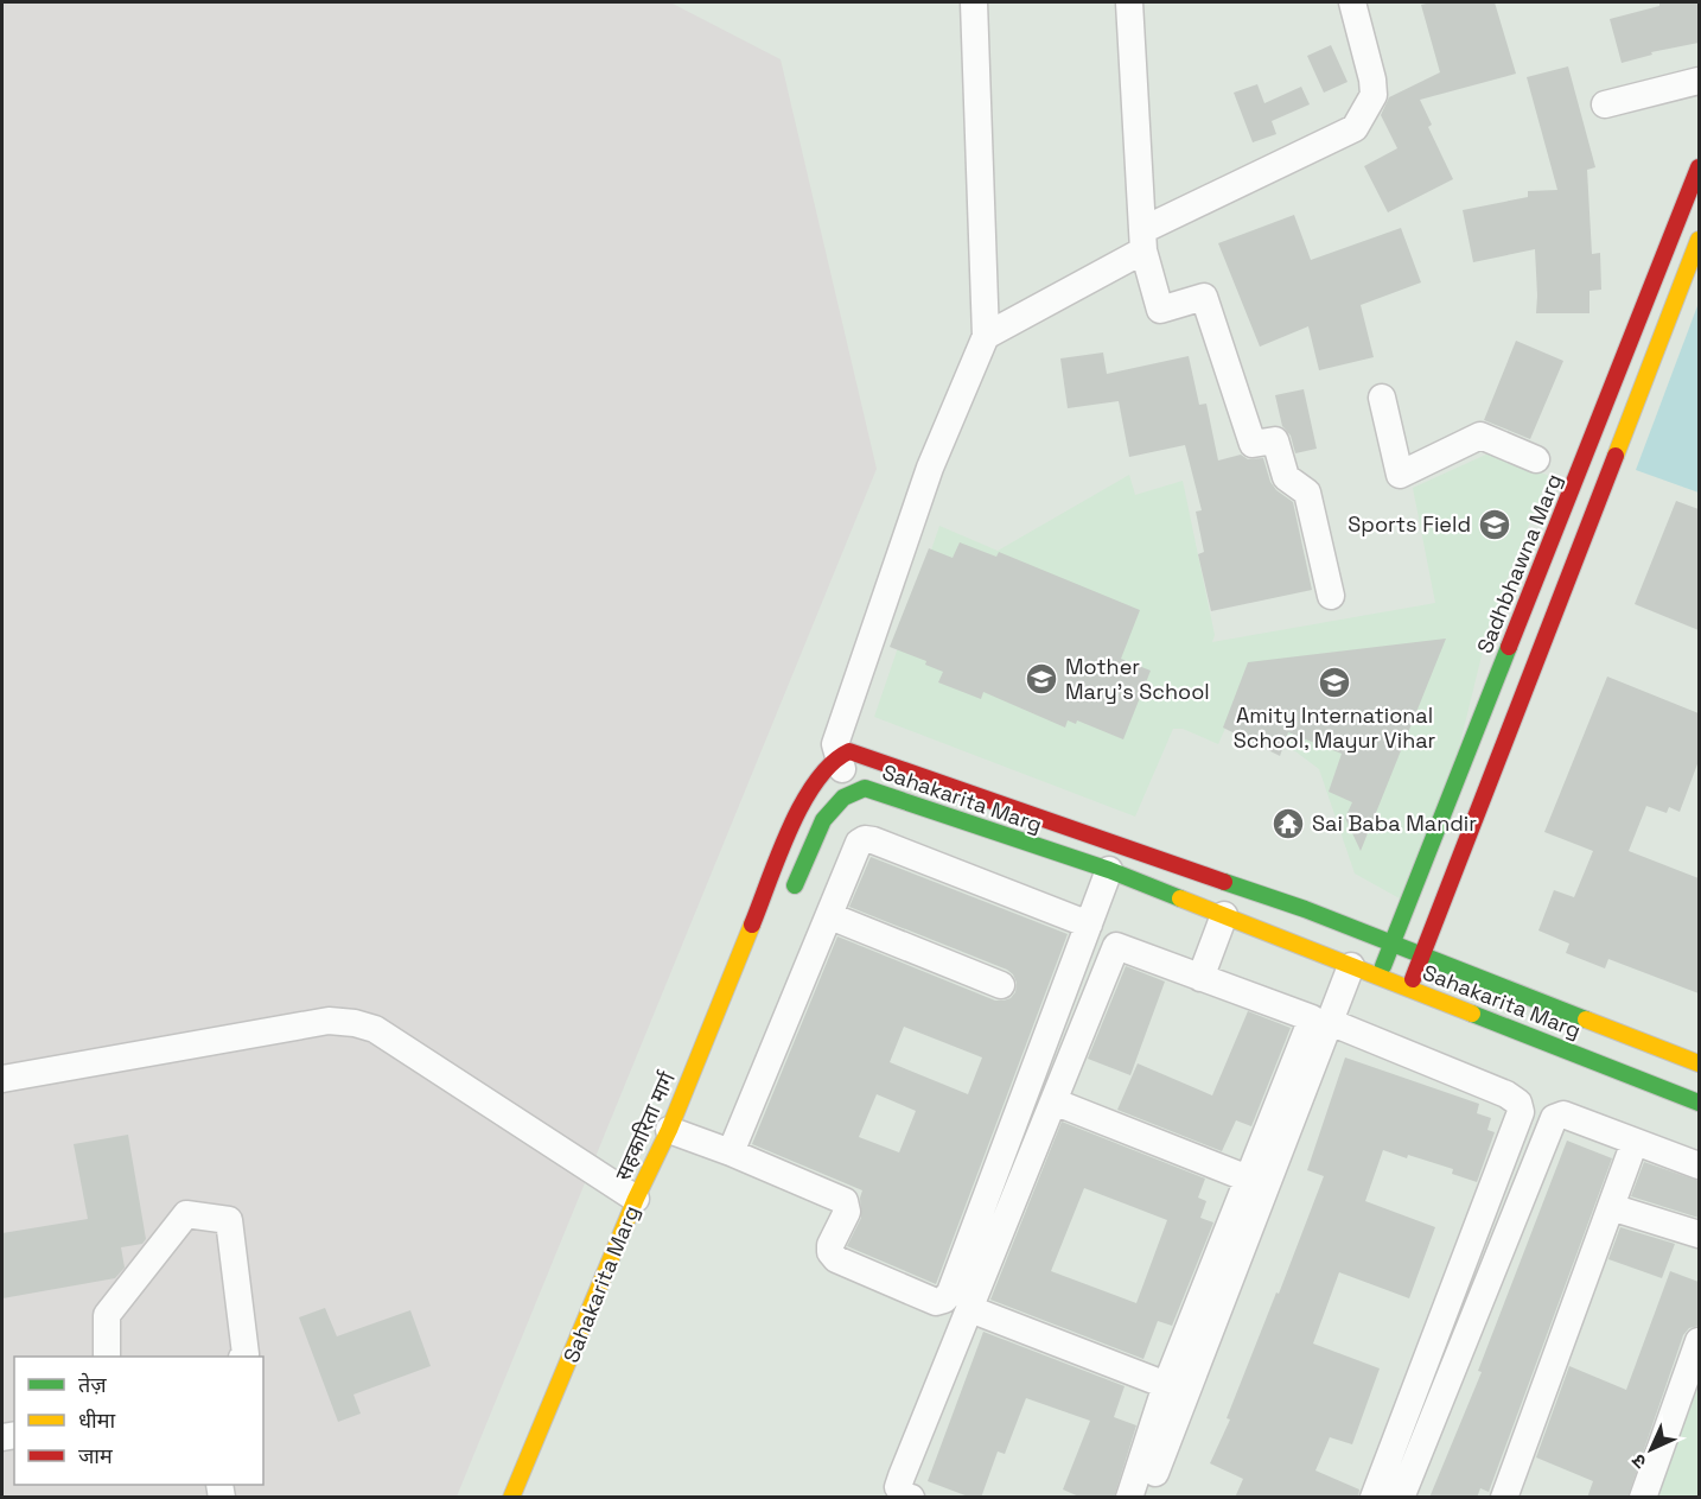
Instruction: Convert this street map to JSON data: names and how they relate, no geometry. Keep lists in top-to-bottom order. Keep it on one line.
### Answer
{"streets":{"street":["Sadhbhawna Marg","Sahakarita Marg","सहकारिता मार्ग"]},"crossings":[["Sadhbhawna Marg","Sahakarita Marg"],["Sahakarita Marg","सहकारिता मार्ग"]],"places":{"school or university":["Sports Field","Mother Mary's School","Amity International School, Mayur Vihar"],"temple":["Sai Baba Mandir"]},"legend":["तेज़","धीमा","जाम"],"north":"bottom left"}
